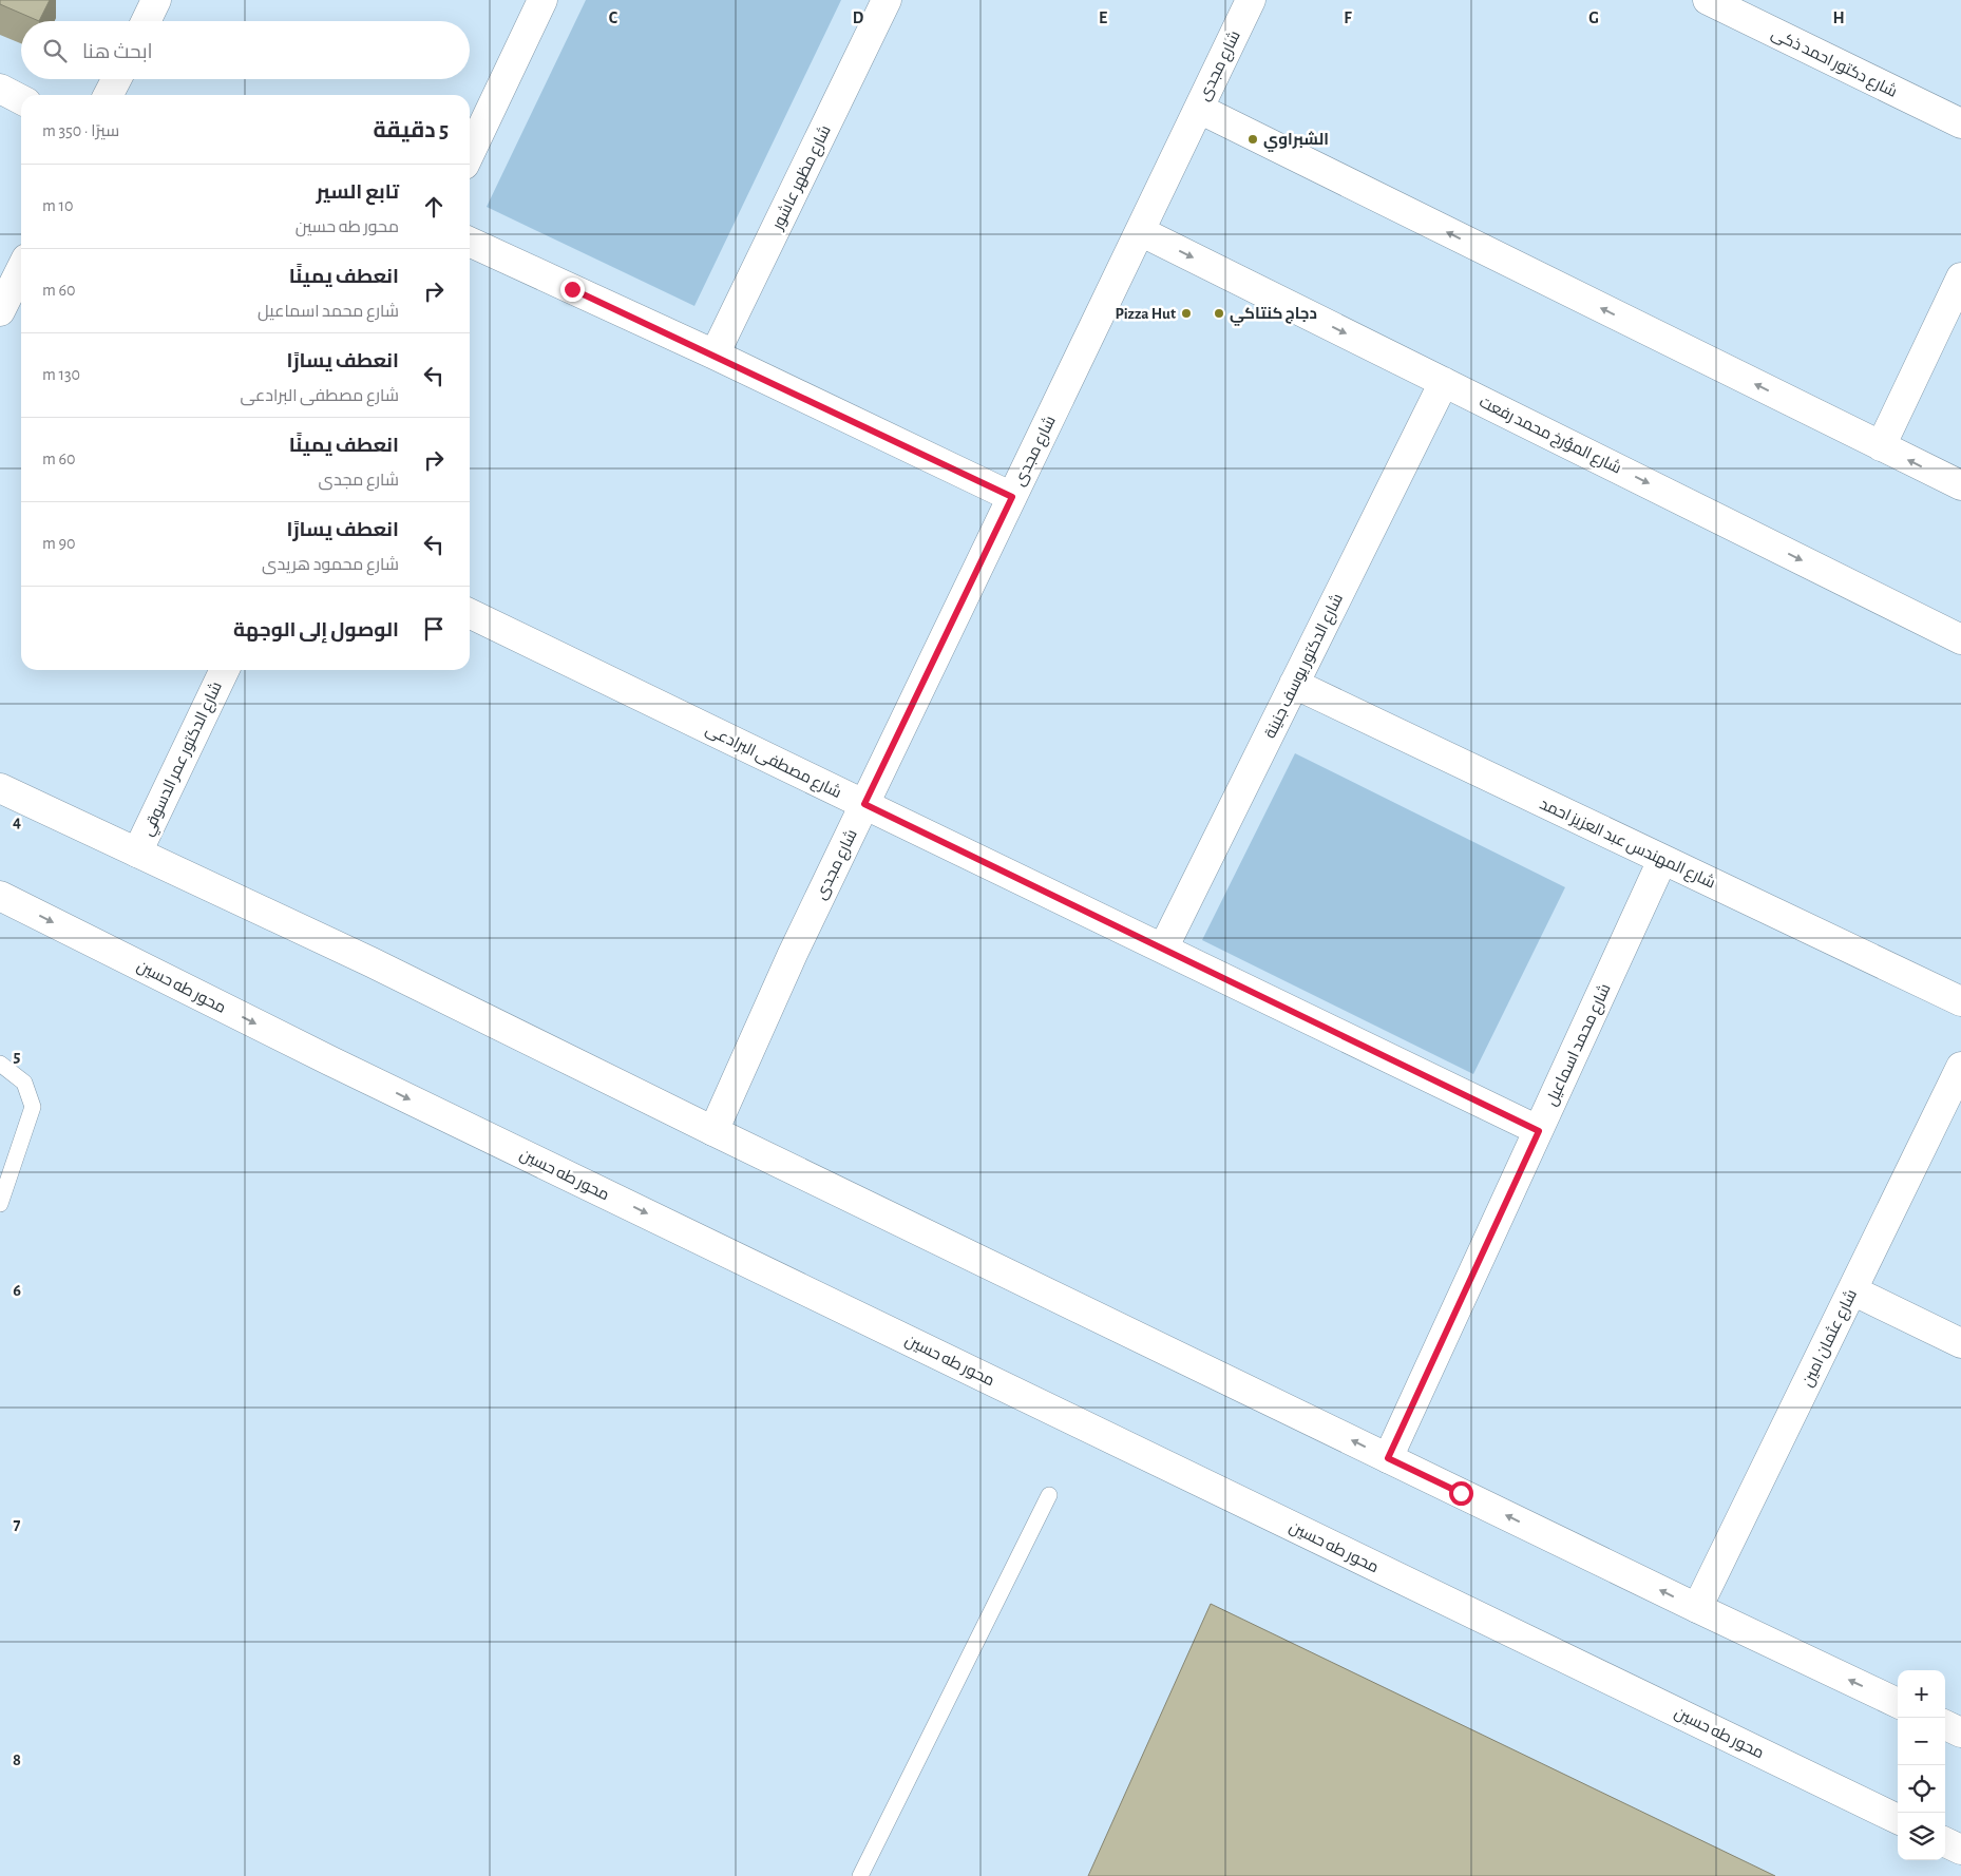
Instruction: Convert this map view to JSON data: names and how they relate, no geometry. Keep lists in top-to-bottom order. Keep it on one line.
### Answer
{"streets":{"street":["شارع دكتور احمد ذكى","شارع مجدى","شارع مظهر عاشور","شارع المؤرخ محمد رفعت","شارع الدكتور يوسف جنينة","شارع الدكتور عمر الدسوقي","شارع مصطفى البرادعى","شارع المهندس عبد العزيز احمد","محور طه حسين","شارع محمد اسماعيل","شارع عثمان امين"]},"crossings":[["شارع مجدى","شارع المؤرخ محمد رفعت"],["شارع مجدى","شارع مصطفى البرادعى"],["شارع المؤرخ محمد رفعت","شارع الدكتور يوسف جنينة"],["شارع الدكتور يوسف جنينة","شارع مصطفى البرادعى"],["شارع الدكتور يوسف جنينة","شارع المهندس عبد العزيز احمد"],["شارع مصطفى البرادعى","شارع محمد اسماعيل"],["شارع المهندس عبد العزيز احمد","شارع محمد اسماعيل"]],"places":["الشبراوي","Pizza Hut","دجاج كنتاكي"],"page":{"search":"ابحث هنا","heading":["5 دقيقة","سيرًا · 350 m"],"list":[["تابع السير","محور طه حسين","10 m"],["انعطف يمينًا","شارع محمد اسماعيل","60 m"],["انعطف يسارًا","شارع مصطفى البرادعى","130 m"],["انعطف يمينًا","شارع مجدى","60 m"],["انعطف يسارًا","شارع محمود هريدى","90 m"],"الوصول إلى الوجهة"],"map_buttons":["+","−"]},"grid":{"columns":["C","D","E","F","G","H"],"rows":["4","5","6","7","8"]}}
